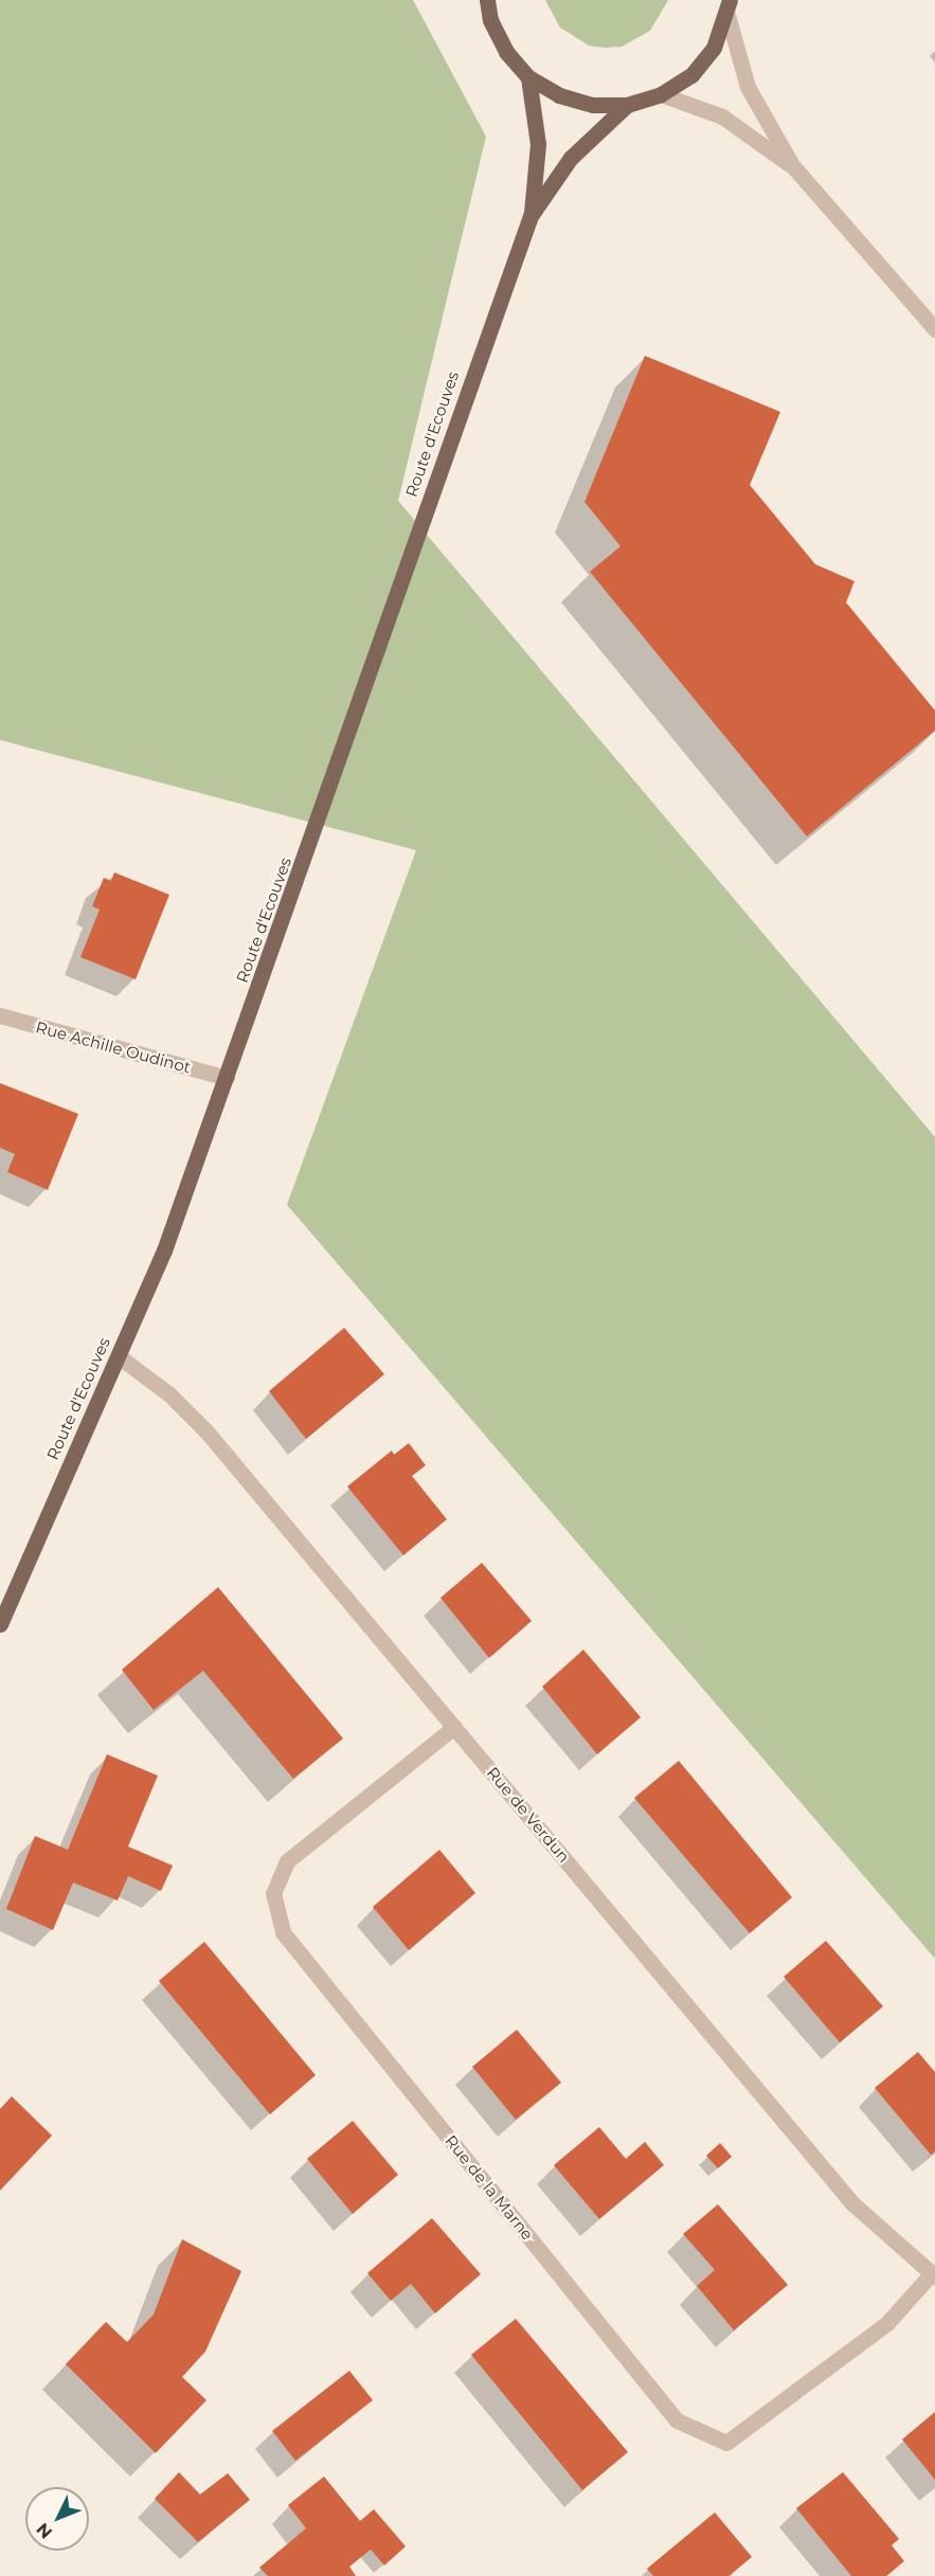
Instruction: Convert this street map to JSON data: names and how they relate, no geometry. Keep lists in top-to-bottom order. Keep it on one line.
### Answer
{"streets":{"main road":["Route d'Ecouves"],"street":["Rue Achille Oudinot","Rue de Verdun","Rue de la Marne"]},"crossings":[["Route d'Ecouves","Rue Achille Oudinot"],["Route d'Ecouves","Rue de Verdun"],["Rue de Verdun","Rue de la Marne"]],"north":"bottom left"}
